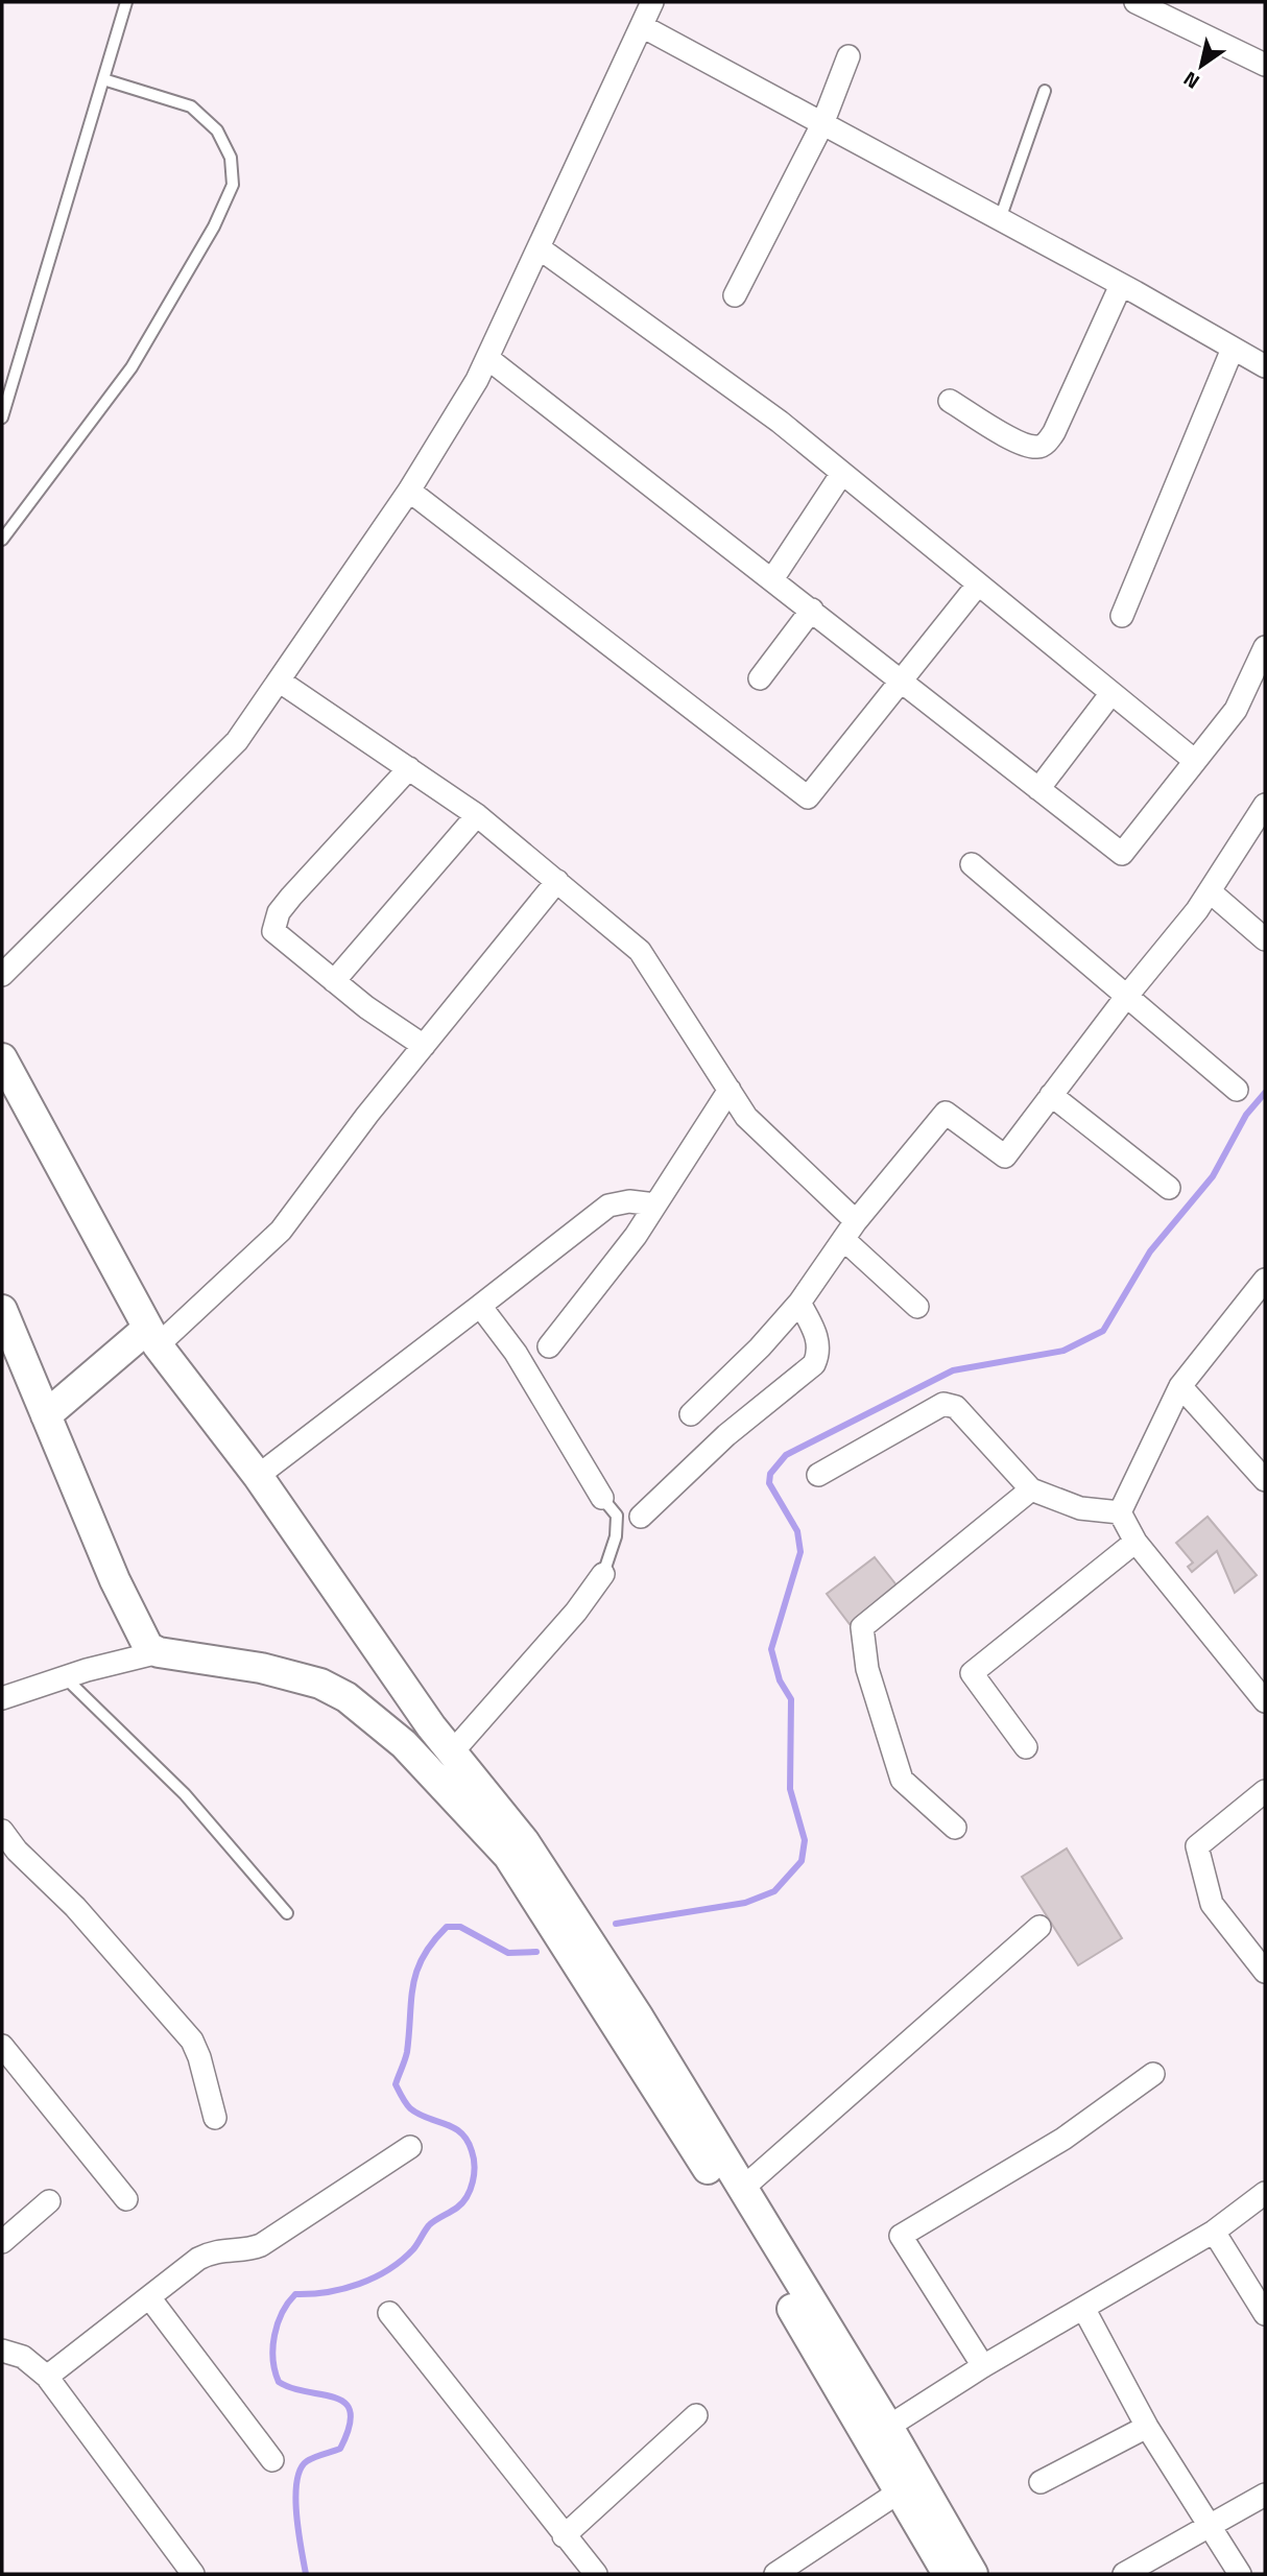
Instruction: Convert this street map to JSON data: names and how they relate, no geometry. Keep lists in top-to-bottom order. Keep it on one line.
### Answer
{"north":"bottom left"}
